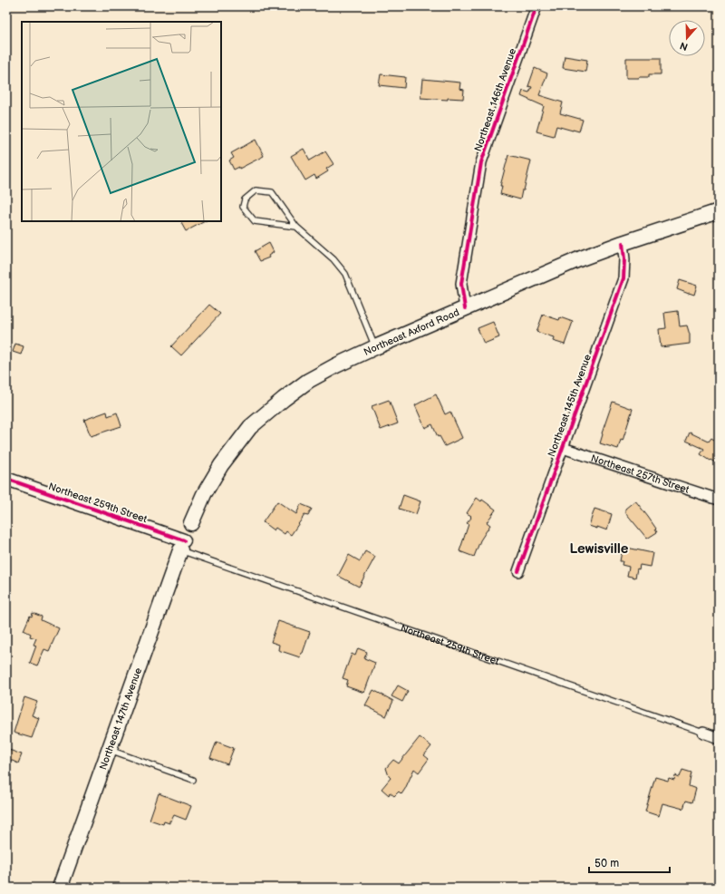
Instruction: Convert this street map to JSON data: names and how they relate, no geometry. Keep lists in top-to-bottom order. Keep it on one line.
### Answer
{"streets":{"main road":["Northeast Axford Road","Northeast 147th Avenue"],"street":["Northeast 146th Avenue","Northeast 145th Avenue","Northeast 257th Street","Northeast 259th Street"]},"crossings":[["Northeast 146th Avenue","Northeast Axford Road"],["Northeast Axford Road","Northeast 145th Avenue"],["Northeast Axford Road","Northeast 259th Street"],["Northeast Axford Road","Northeast 147th Avenue"],["Northeast 145th Avenue","Northeast 257th Street"],["Northeast 259th Street","Northeast 147th Avenue"]],"districts":["Lewisville"],"scale_bar":"50 m","north":"bottom"}
